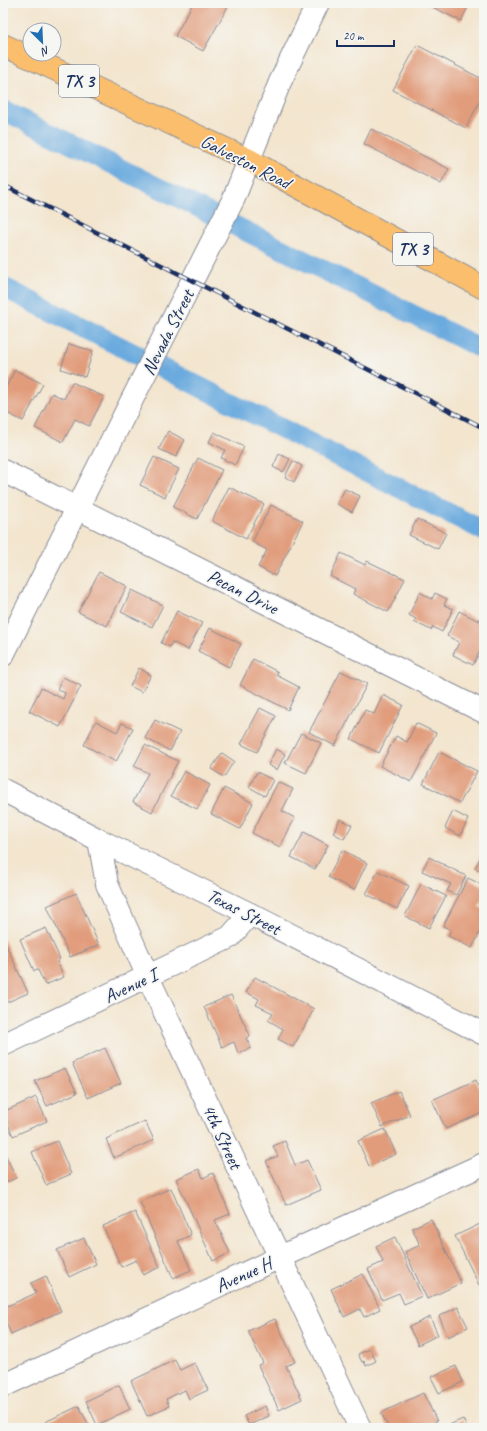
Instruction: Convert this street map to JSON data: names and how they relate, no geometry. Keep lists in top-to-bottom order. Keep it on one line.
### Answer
{"streets":{"main road":["TX 3","Galveston Road"],"street":["Nevada Street","Pecan Drive","Texas Street","Avenue I","4th Street","Avenue H"]},"crossings":[["Galveston Road","Nevada Street"],["Nevada Street","Pecan Drive"],["Texas Street","Avenue I"],["Texas Street","4th Street"],["Avenue I","4th Street"],["4th Street","Avenue H"]],"scale_bar":"20 m","north":"bottom right"}
